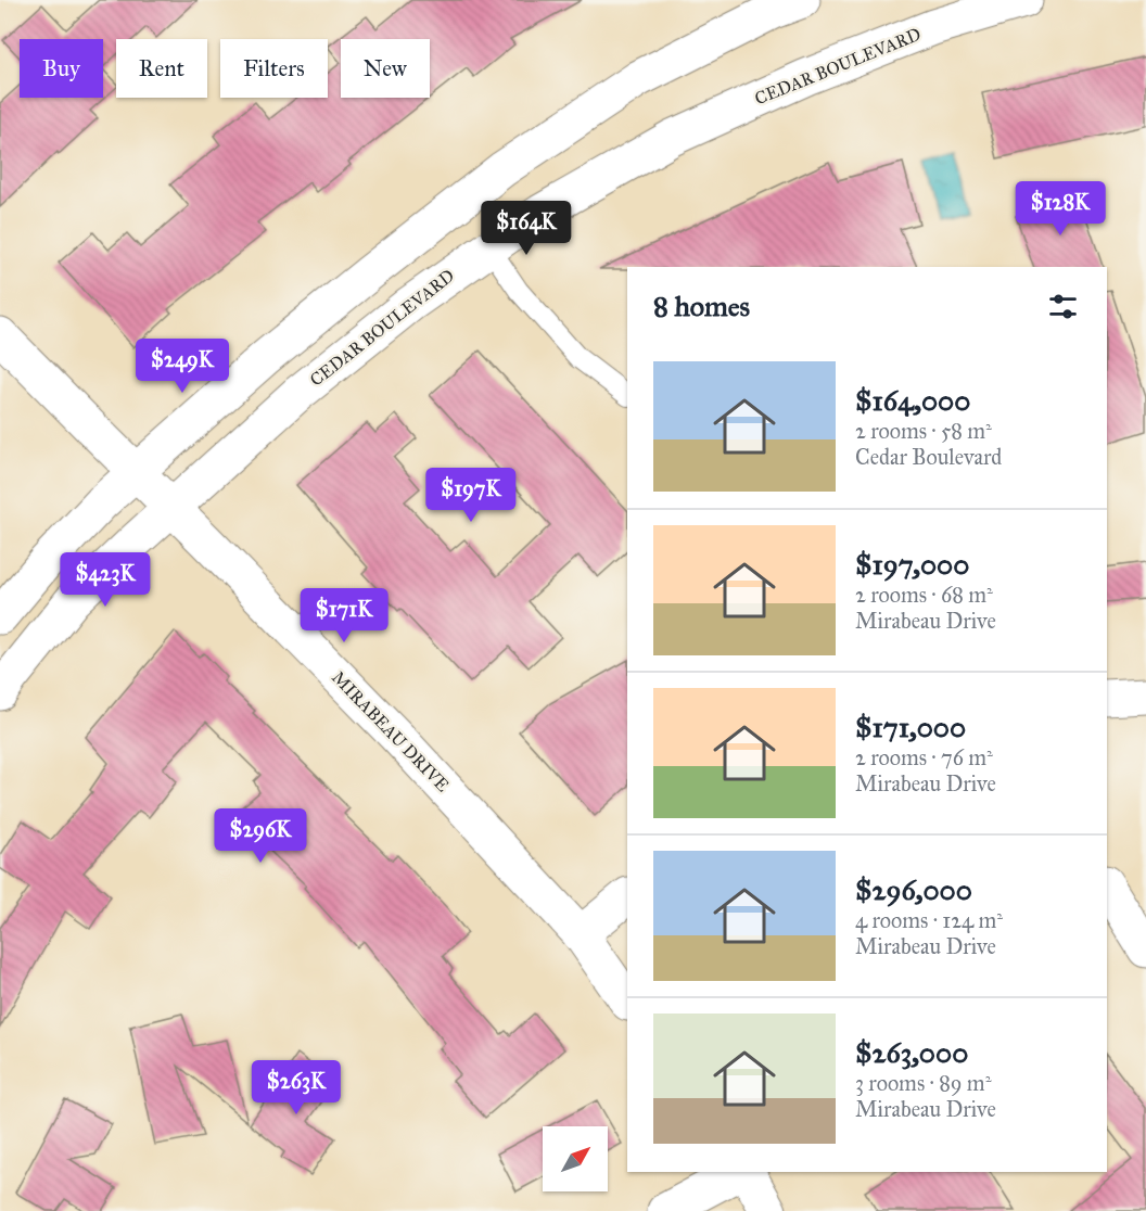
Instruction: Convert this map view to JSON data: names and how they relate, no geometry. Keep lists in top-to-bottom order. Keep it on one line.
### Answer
{"streets":{"street":["CEDAR BOULEVARD","MIRABEAU DRIVE"]},"crossings":[["CEDAR BOULEVARD","MIRABEAU DRIVE"]],"north":"top right","page":{"chip":["Buy","Rent","Filters","New"],"price":["$128K","$164K","$249K","$197K","$423K","$171K","$296K","$263K"],"heading":"8 homes","list":[{"name":"$164,000","note":"2 rooms · 58 m² · Cedar Boulevard"},{"name":"$197,000","note":"2 rooms · 68 m² · Mirabeau Drive"},{"name":"$171,000","note":"2 rooms · 76 m² · Mirabeau Drive"},{"name":"$296,000","note":"4 rooms · 124 m² · Mirabeau Drive"},{"name":"$263,000","note":"3 rooms · 89 m² · Mirabeau Drive"}]}}
